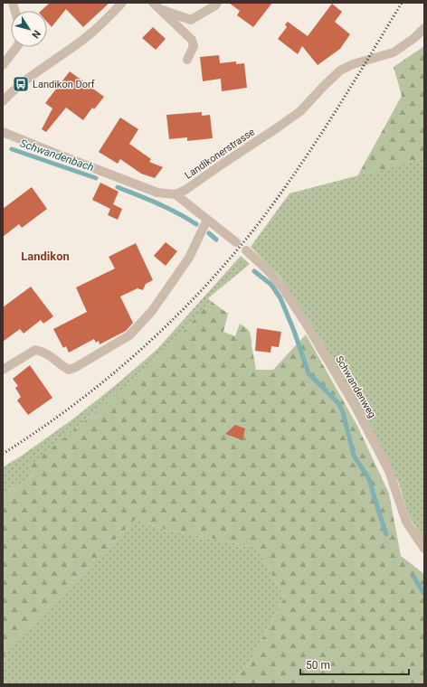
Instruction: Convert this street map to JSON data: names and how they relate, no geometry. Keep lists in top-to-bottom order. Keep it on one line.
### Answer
{"streets":{"street":["Landikonerstrasse","Schwandenweg"]},"districts":["Landikon"],"water":["Schwandenbach"],"places":{"bus stop":["Landikon Dorf"]},"scale_bar":"50 m","north":"bottom right"}
